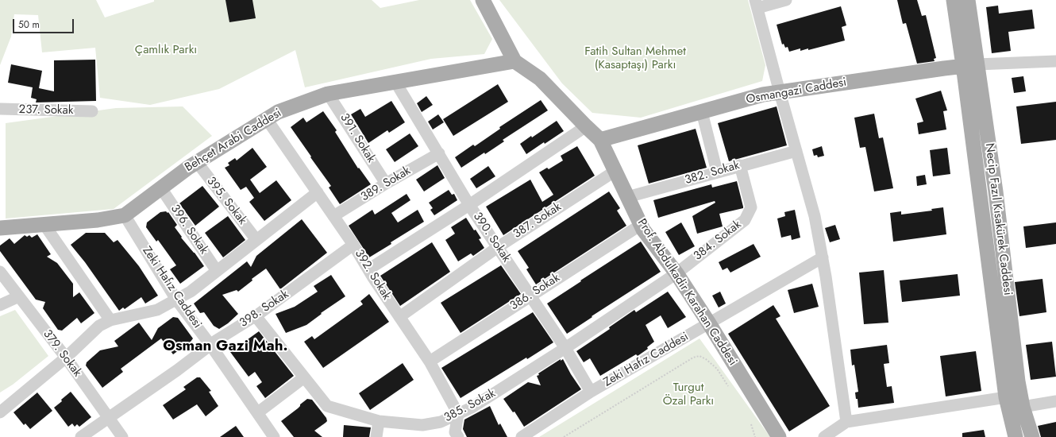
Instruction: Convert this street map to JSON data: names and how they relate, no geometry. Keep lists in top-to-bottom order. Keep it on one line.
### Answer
{"streets":{"main road":["Osmangazi Caddesi","Behçet Arabi Caddesi","Necip Fazıl Kısakürek Caddesi","Prof. Abdulkadir Karahan Caddesi"],"street":["237. Sokak","391. Sokak","382. Sokak","389. Sokak","395. Sokak","387. Sokak","396. Sokak","390. Sokak","384. Sokak","392. Sokak","Zeki Hafız Caddesi","386. Sokak","398. Sokak","379. Sokak","385. Sokak"]},"crossings":[["Osmangazi Caddesi","Necip Fazıl Kısakürek Caddesi"],["Osmangazi Caddesi","Prof. Abdulkadir Karahan Caddesi"],["391. Sokak","Behçet Arabi Caddesi"],["391. Sokak","389. Sokak"],["Behçet Arabi Caddesi","395. Sokak"],["Behçet Arabi Caddesi","396. Sokak"],["Behçet Arabi Caddesi","390. Sokak"],["Behçet Arabi Caddesi","392. Sokak"],["Behçet Arabi Caddesi","Zeki Hafız Caddesi"],["Behçet Arabi Caddesi","Prof. Abdulkadir Karahan Caddesi"],["382. Sokak","384. Sokak"],["382. Sokak","Prof. Abdulkadir Karahan Caddesi"],["389. Sokak","390. Sokak"],["389. Sokak","392. Sokak"],["387. Sokak","390. Sokak"],["387. Sokak","392. Sokak"],["387. Sokak","Prof. Abdulkadir Karahan Caddesi"],["390. Sokak","Zeki Hafız Caddesi"],["390. Sokak","386. Sokak"],["390. Sokak","385. Sokak"],["384. Sokak","Prof. Abdulkadir Karahan Caddesi"],["384. Sokak","385. Sokak"],["392. Sokak","386. Sokak"],["392. Sokak","398. Sokak"],["392. Sokak","385. Sokak"],["Zeki Hafız Caddesi","Prof. Abdulkadir Karahan Caddesi"],["Zeki Hafız Caddesi","398. Sokak"],["386. Sokak","Prof. Abdulkadir Karahan Caddesi"],["Prof. Abdulkadir Karahan Caddesi","385. Sokak"],["398. Sokak","379. Sokak"],["398. Sokak","385. Sokak"]],"districts":["Osman Gazi Mah."],"parks":["Çamlık Parkı","Fatih Sultan Mehmet (Kasaptaşı) Parkı","Turgut Özal Parkı"],"scale_bar":"50 m"}
